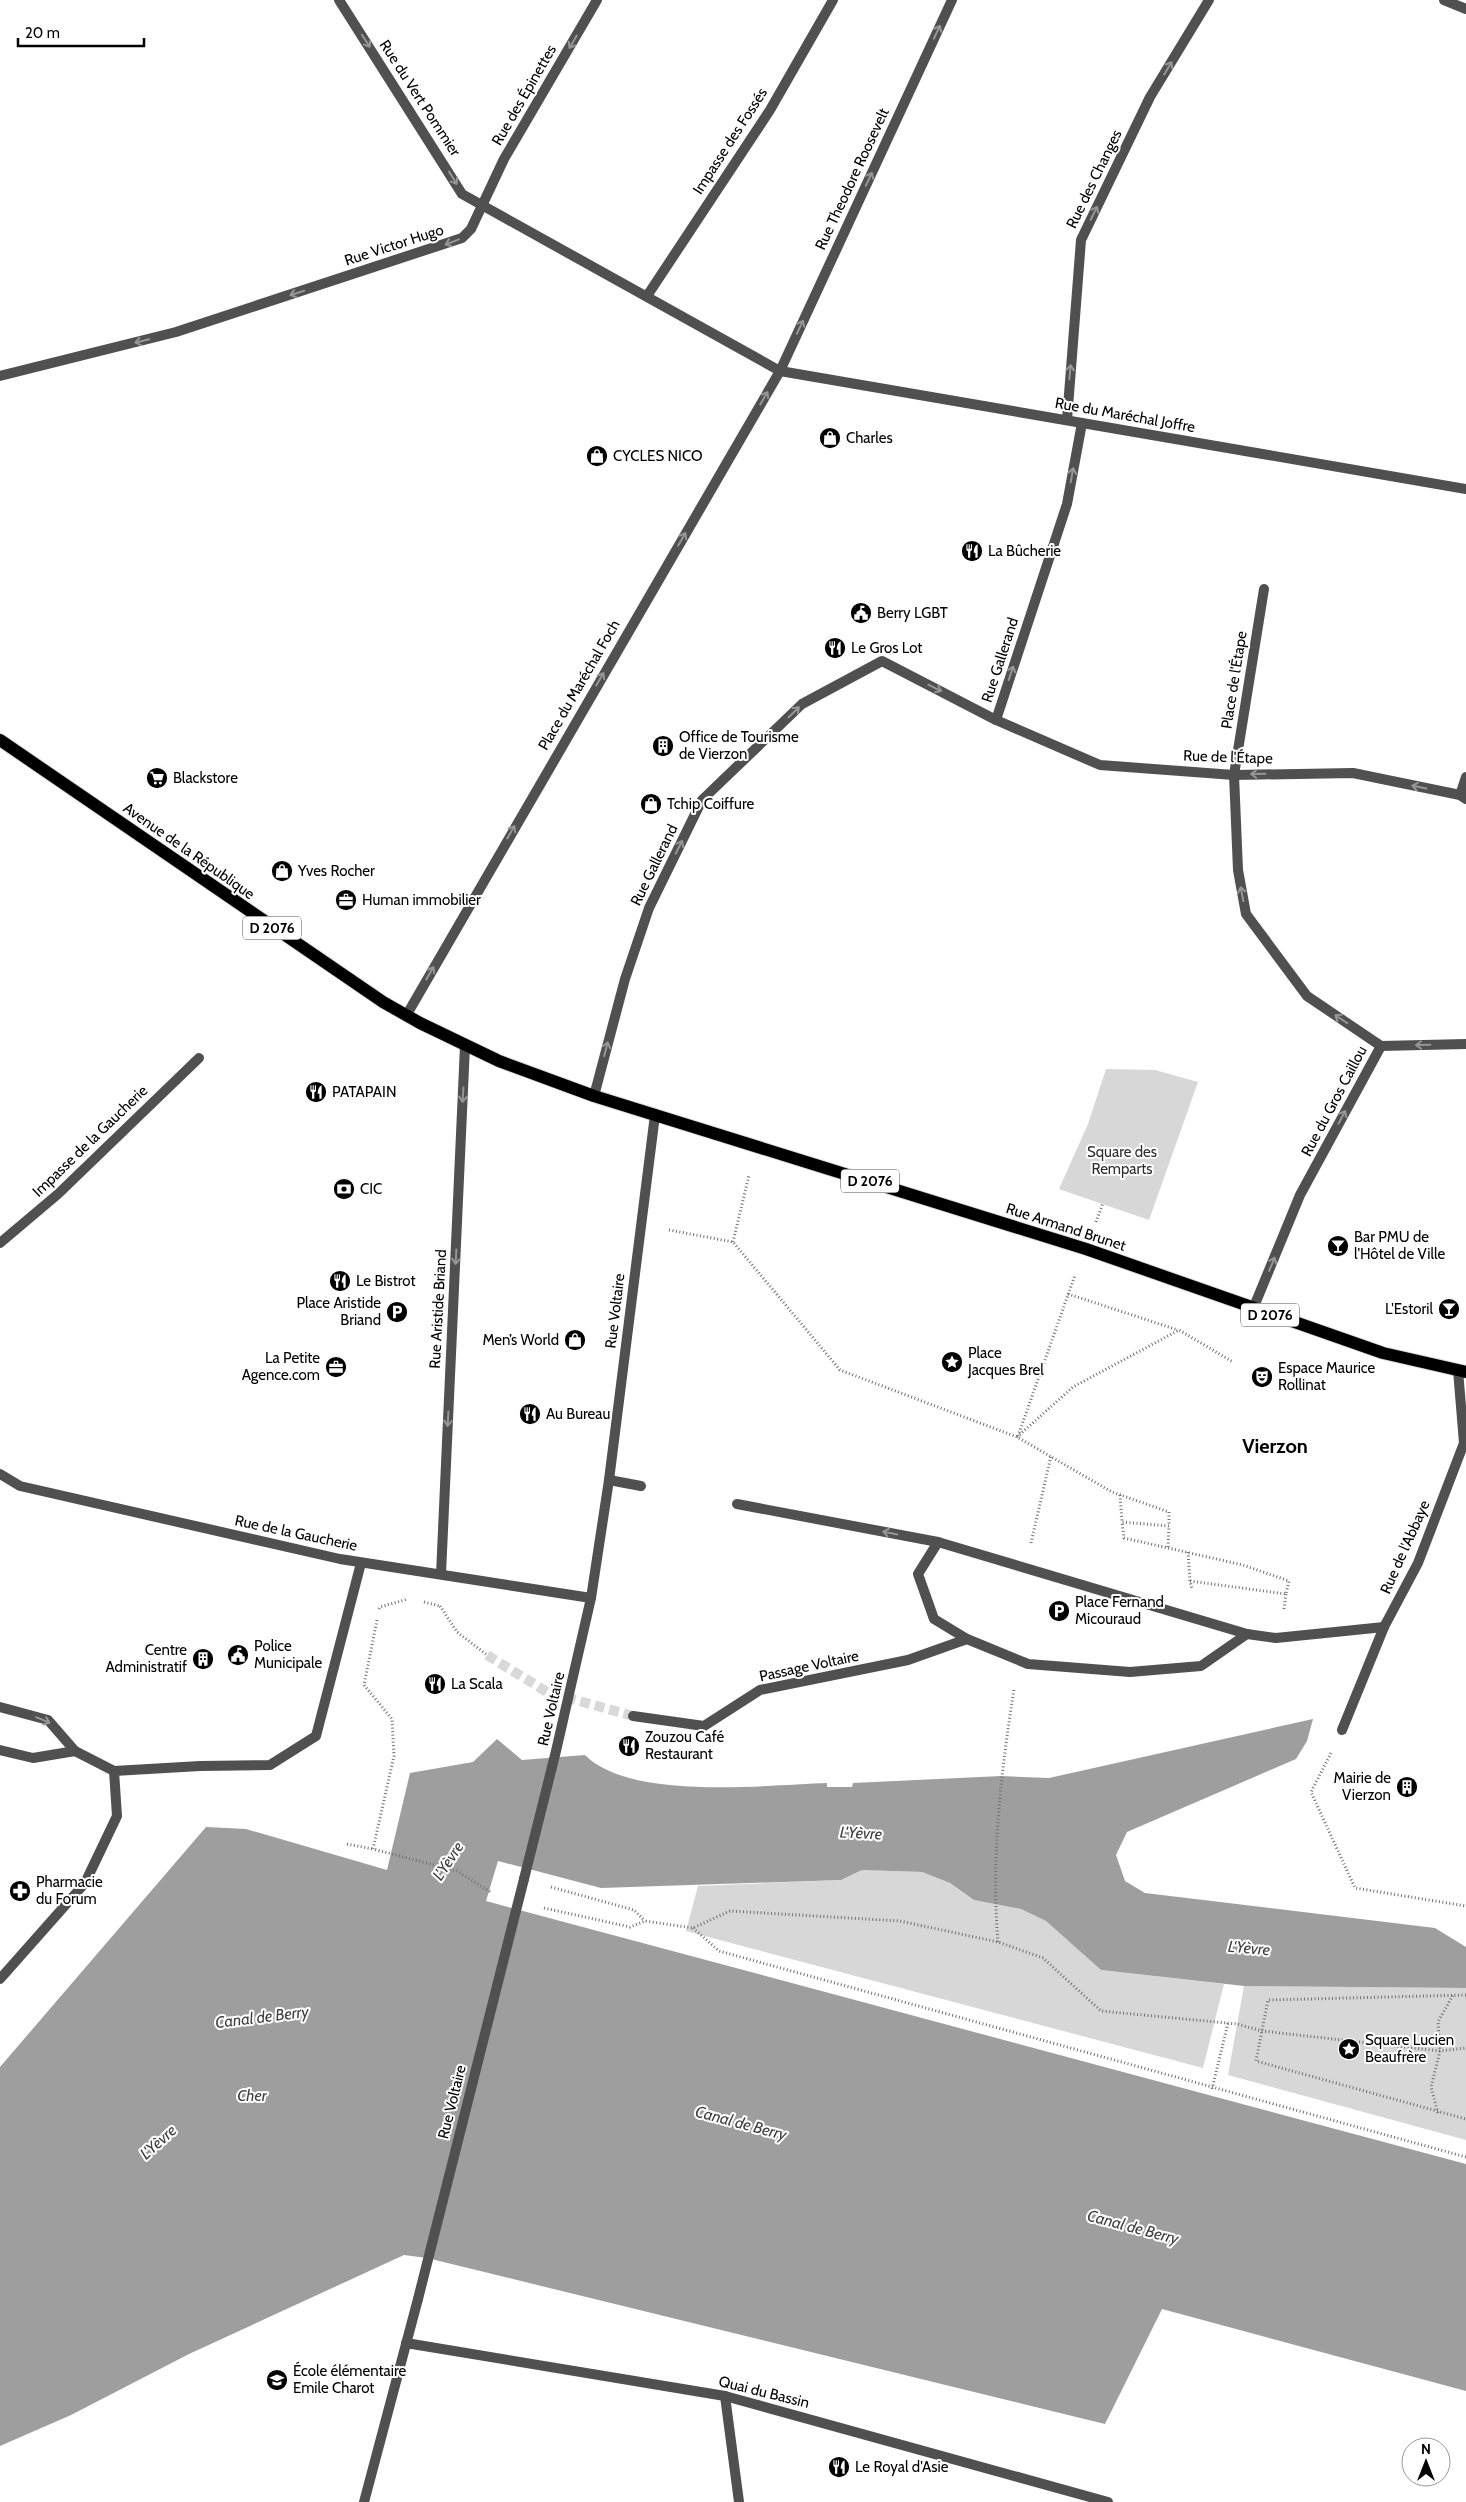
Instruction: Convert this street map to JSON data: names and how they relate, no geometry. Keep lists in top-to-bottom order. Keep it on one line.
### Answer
{"streets":{"main road":["Avenue de la République","D 2076","Rue Armand Brunet"],"street":["Rue des Épinettes","Rue du Vert Pommier","Impasse des Fossés","Rue Theodore Roosevelt","Rue des Changes","Rue Victor Hugo","Rue du Maréchal Joffre","Rue Gallerand","Place de l'Étape","Place du Maréchal Foch","Rue de l'Étape","Rue du Gros Caillou","Impasse de la Gaucherie","Rue Aristide Briand","Rue Voltaire","Rue de la Gaucherie","Rue de l'Abbaye","Passage Voltaire","Quai du Bassin"]},"crossings":[["Rue des Épinettes","Rue du Vert Pommier"],["Rue des Épinettes","Rue Victor Hugo"],["Rue du Vert Pommier","Rue Victor Hugo"],["Rue Theodore Roosevelt","Rue du Maréchal Joffre"],["Rue Theodore Roosevelt","Place du Maréchal Foch"],["Rue des Changes","Rue du Maréchal Joffre"],["Rue du Maréchal Joffre","Rue Gallerand"],["Rue du Maréchal Joffre","Place du Maréchal Foch"],["Rue Gallerand","Rue de l'Étape"],["Rue Gallerand","D 2076"],["Place de l'Étape","Rue de l'Étape"],["Place de l'Étape","Rue du Gros Caillou"],["Place du Maréchal Foch","Avenue de la République"],["Rue de l'Étape","Rue du Gros Caillou"],["Avenue de la République","D 2076"],["Avenue de la République","Rue Aristide Briand"],["D 2076","Rue Armand Brunet"],["D 2076","Rue Aristide Briand"],["D 2076","Rue Voltaire"],["Rue du Gros Caillou","Rue Armand Brunet"],["Rue Armand Brunet","Rue Voltaire"],["Rue Armand Brunet","Rue de l'Abbaye"],["Rue Aristide Briand","Rue de la Gaucherie"],["Rue Voltaire","Rue de la Gaucherie"],["Rue Voltaire","Quai du Bassin"]],"one_way":["Rue des Épinettes","Rue du Vert Pommier","Rue Theodore Roosevelt","Rue des Changes","Rue Victor Hugo","Rue Gallerand","Place du Maréchal Foch","Rue de l'Étape","Rue du Gros Caillou","Rue Aristide Briand"],"districts":["Vierzon"],"water":["L'Yèvre","Canal de Berry","Cher"],"parks":["Square des Remparts"],"places":{"shop":["Charles","CYCLES NICO","Tchip Coiffure","Yves Rocher","Men’s World"],"restaurant":["La Bûcherie","Le Gros Lot","PATAPAIN","Le Bistrot","Au Bureau","La Scala","Zouzou Café Restaurant","Le Royal d'Asie"],"public building":["Berry LGBT","Police Municipale"],"building":["Office de Tourisme de Vierzon","Centre Administratif","Mairie de Vierzon"],"supermarket":["Blackstore"],"office":["Human immobilier","La Petite Agence.com"],"bank":["CIC"],"bar":["Bar PMU de l'Hôtel de Ville","L'Estoril"],"parking":["Place Aristide Briand","Place Fernand Micouraud"],"place":["Place Jacques Brel","Square Lucien Beaufrère"],"theatre":["Espace Maurice Rollinat"],"pharmacy":["Pharmacie du Forum"],"school or university":["École élémentaire Emile Charot"]},"scale_bar":"20 m","north":"top"}
